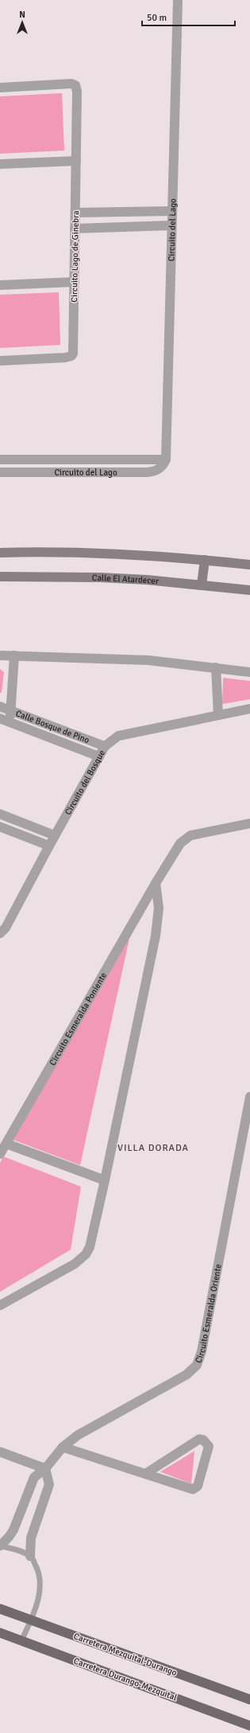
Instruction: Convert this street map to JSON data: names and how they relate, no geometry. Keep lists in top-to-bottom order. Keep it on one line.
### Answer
{"streets":{"main road":["Carretera Mezquital-Durango","Carretera Durango-Mezquital"],"street":["Circuito del Lago","Circuito Lago de Ginebra","Calle El Atardecer","Calle Bosque de Pino","Circuito del Bosque","Circuito Esmeralda Poniente","Circuito Esmeralda Oriente"]},"crossings":[["Calle Bosque de Pino","Circuito del Bosque"]],"districts":["VILLA DORADA"],"scale_bar":"50 m","north":"top"}
